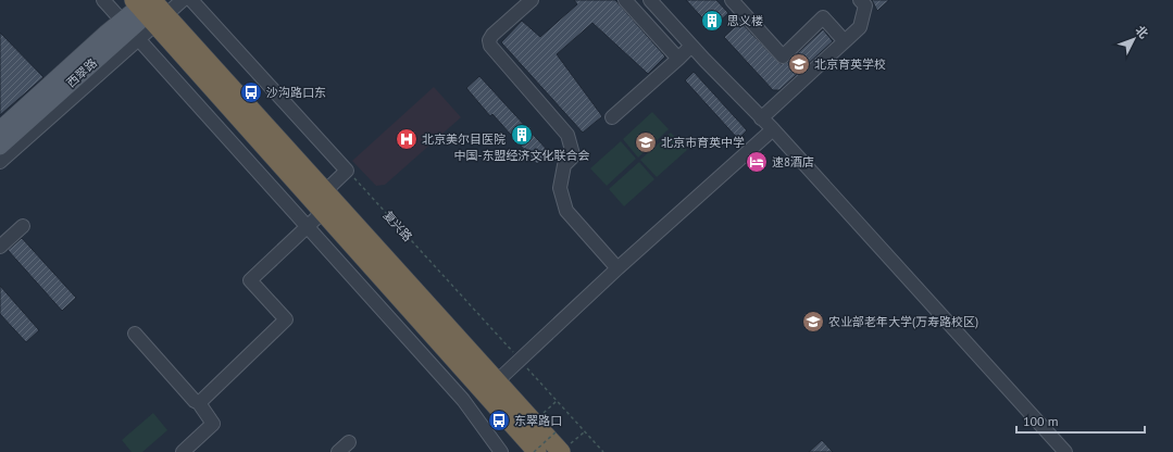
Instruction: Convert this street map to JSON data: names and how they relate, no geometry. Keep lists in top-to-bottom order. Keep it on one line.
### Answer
{"streets":{"main road":["西翠路"],"path":["复兴路"]},"places":{"building":["思义楼","中国-东盟经济文化联合会"],"school or university":["北京育英学校","北京市育英中学","农业部老年大学(万寿路校区)"],"bus stop":["沙沟路口东","东翠路口"],"hospital":["北京美尔目医院"],"hotel":["速8酒店"]},"scale_bar":"100 m","north":"top right"}
